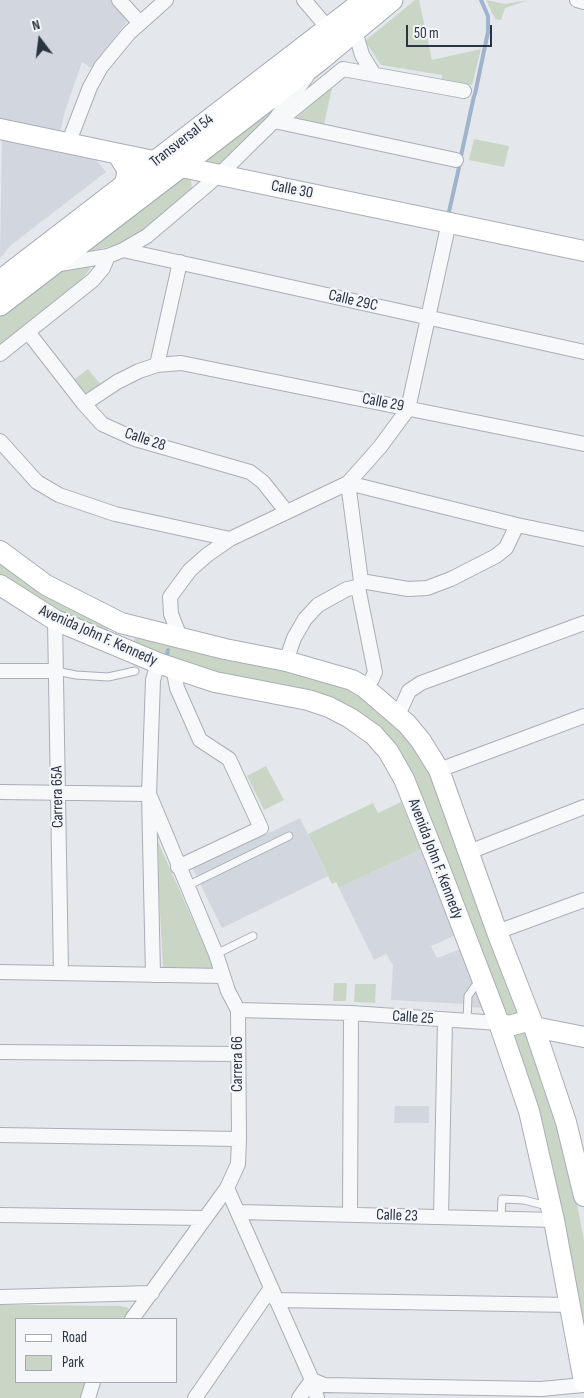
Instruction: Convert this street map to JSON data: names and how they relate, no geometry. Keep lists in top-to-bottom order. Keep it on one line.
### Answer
{"streets":{"main road":["Transversal 54"],"street":["Calle 30","Calle 29C","Calle 29","Calle 28","Avenida John F. Kennedy","Carrera 65A","Calle 25","Carrera 66","Calle 23"]},"crossings":[["Transversal 54","Calle 30"],["Transversal 54","Calle 29C"],["Calle 29","Calle 28"],["Avenida John F. Kennedy","Carrera 65A"],["Avenida John F. Kennedy","Calle 25"],["Avenida John F. Kennedy","Carrera 66"],["Avenida John F. Kennedy","Calle 23"],["Calle 25","Carrera 66"]],"legend":["Road","Park"],"scale_bar":"50 m","north":"top"}
